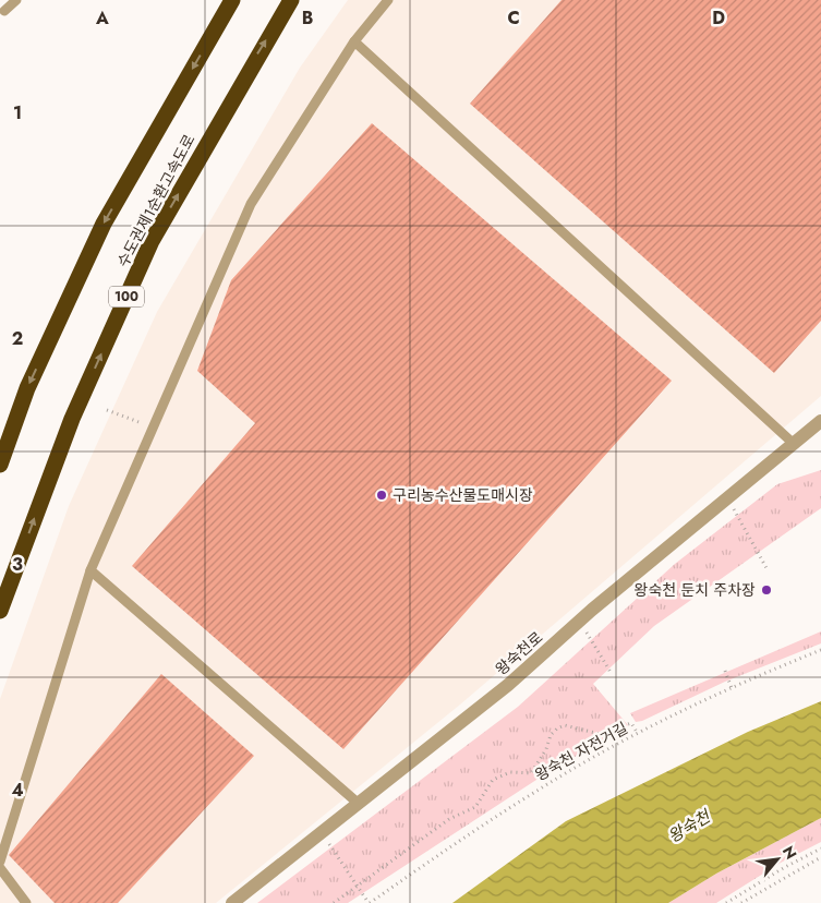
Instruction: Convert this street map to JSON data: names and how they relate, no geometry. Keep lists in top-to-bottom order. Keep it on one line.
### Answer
{"streets":{"highway":["수도권제1순환고속도로","100"],"street":["왕숙천로"],"path":["왕숙천 자전거길"]},"water":["왕숙천"],"places":["구리농수산물도매시장","왕숙천 둔치 주차장"],"north":"top right","grid":{"columns":["A","B","C","D"],"rows":["1","2","3","4"]}}
